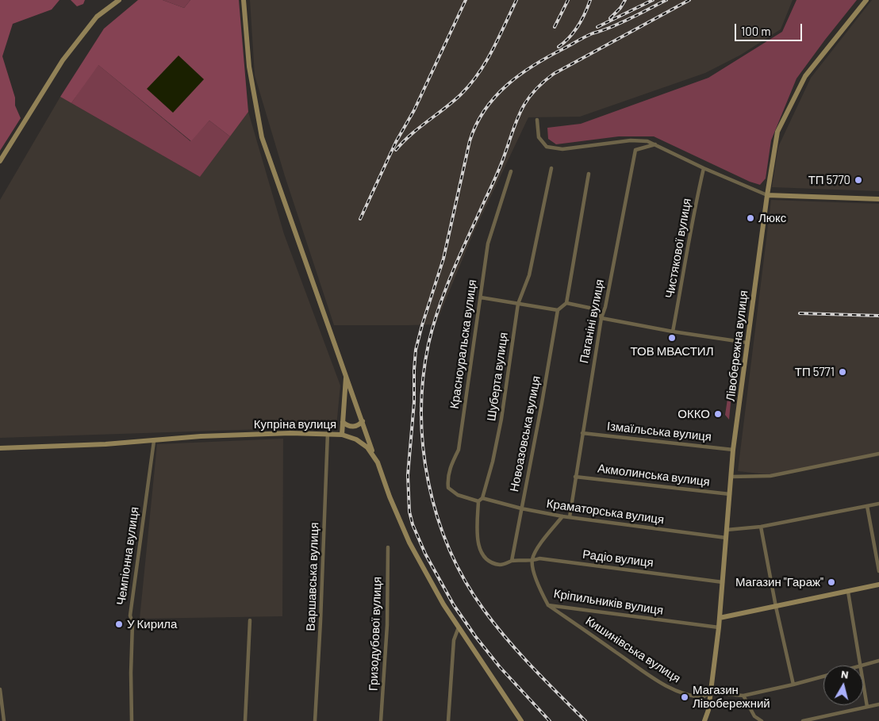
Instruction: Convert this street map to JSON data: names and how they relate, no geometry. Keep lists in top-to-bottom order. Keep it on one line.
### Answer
{"streets":{"main road":["Лівобережна вулиця","Купріна вулиця"],"street":["Чистякової вулиця","Паганіні вулиця","Красноуральска вулиця","Шуберта вулиця","Ізмаїльська вулиця","Новоазовська вулиця","Акмолинська вулиця","Краматорська вулиця","Чемпіонна вулиця","Радіо вулиця","Варшавська вулиця","Кріпильників вулиця","Гризодубової вулиця","Кишинівська вулиця"]},"crossings":[["Паганіні вулиця","Ізмаїльська вулиця"],["Паганіні вулиця","Акмолинська вулиця"],["Паганіні вулиця","Краматорська вулиця"],["Лівобережна вулиця","Ізмаїльська вулиця"],["Лівобережна вулиця","Акмолинська вулиця"],["Лівобережна вулиця","Краматорська вулиця"],["Лівобережна вулиця","Радіо вулиця"],["Лівобережна вулиця","Кріпильників вулиця"],["Лівобережна вулиця","Кишинівська вулиця"],["Шуберта вулиця","Краматорська вулиця"],["Купріна вулиця","Чемпіонна вулиця"],["Купріна вулиця","Варшавська вулиця"],["Новоазовська вулиця","Краматорська вулиця"],["Новоазовська вулиця","Радіо вулиця"],["Радіо вулиця","Кріпильників вулиця"],["Кріпильників вулиця","Кишинівська вулиця"]],"places":["ТП 5770","Люкс","ТОВ МВАСТИЛ","ТП 5771","ОККО","Магазин \"Гараж\"","У Кирила","Магазин Лівобережний"],"scale_bar":"100 m","north":"top"}
